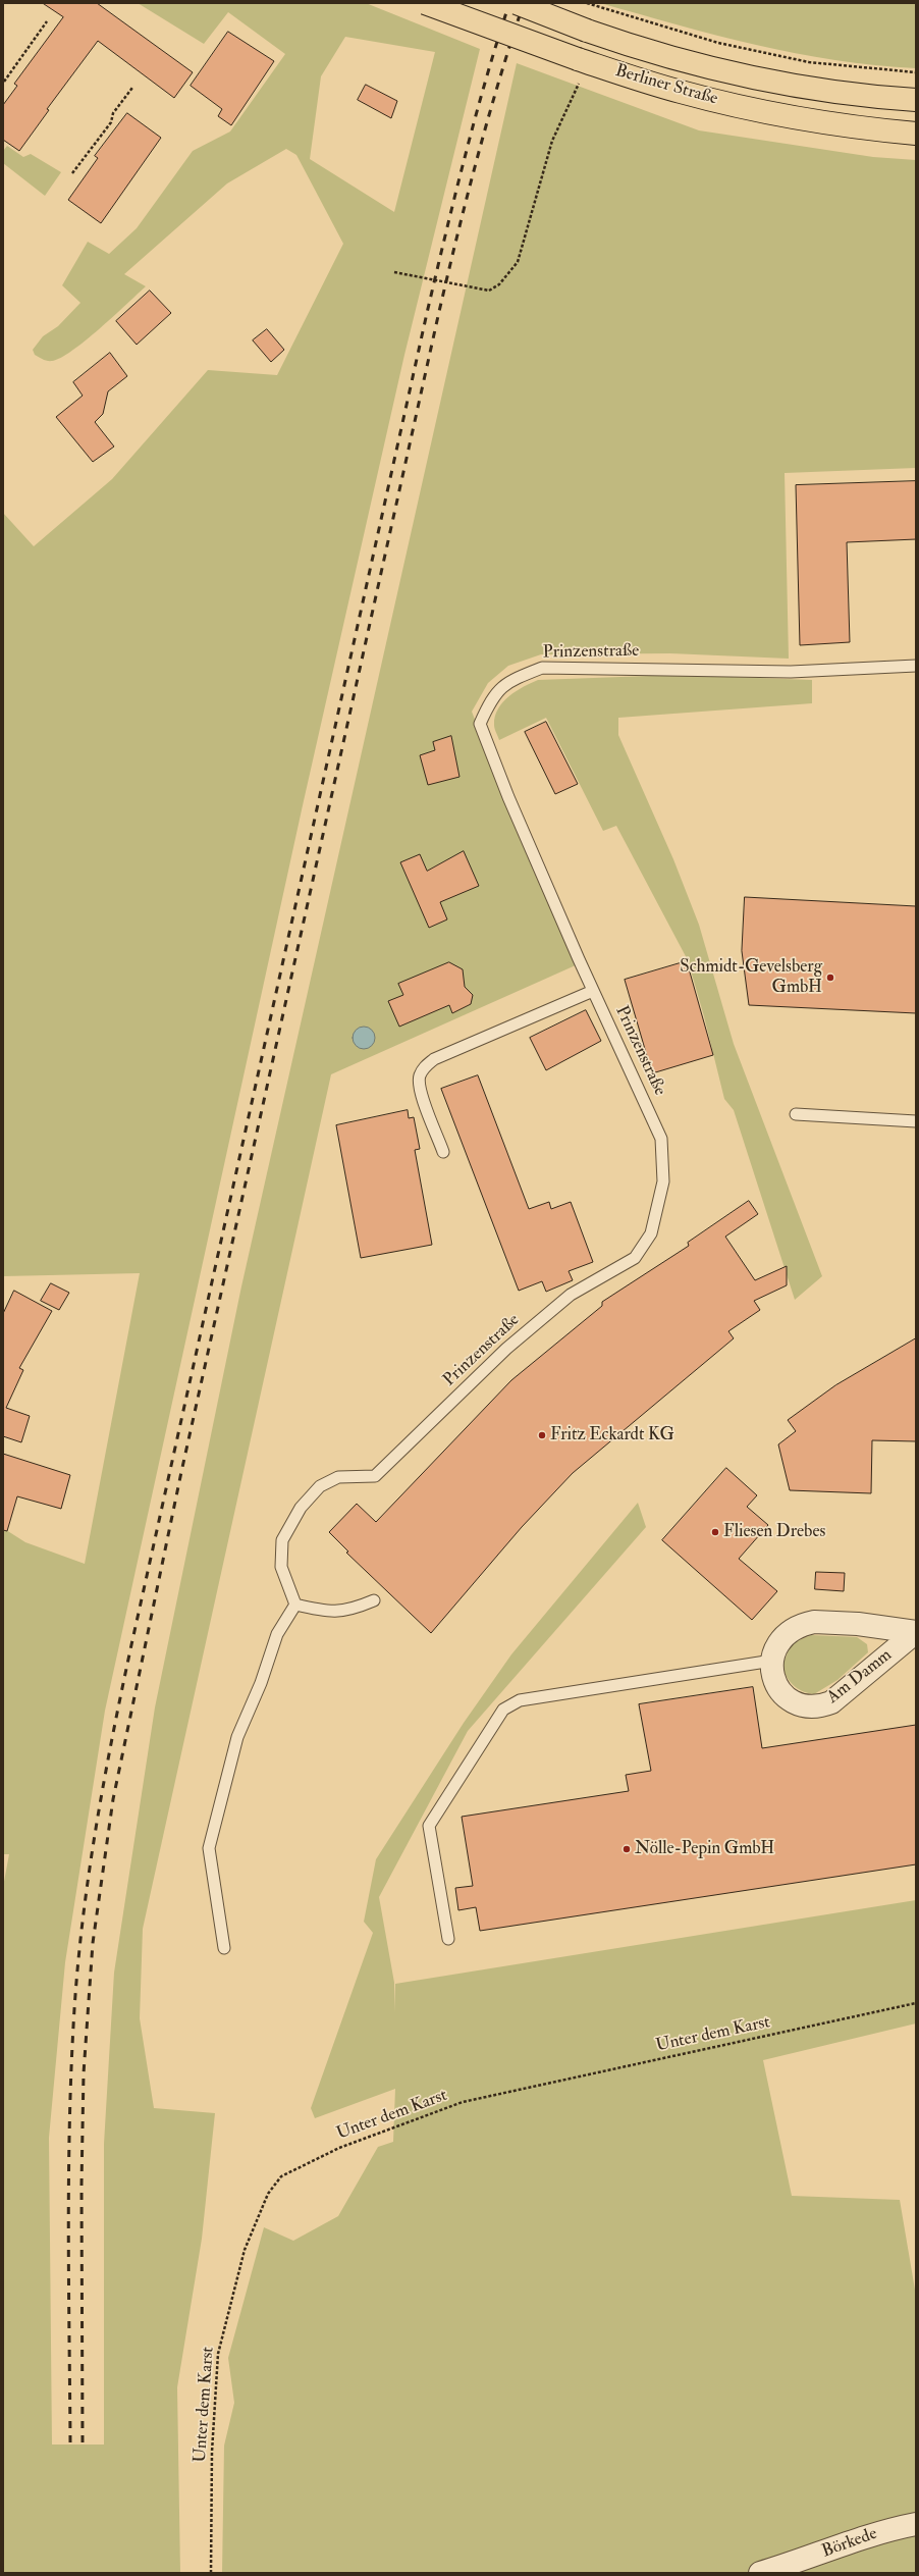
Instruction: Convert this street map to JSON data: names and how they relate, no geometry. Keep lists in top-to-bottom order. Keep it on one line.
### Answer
{"streets":{"main road":["Berliner Straße"],"street":["Am Damm","Börkede"],"lane":["Prinzenstraße"],"path":["Unter dem Karst"]},"places":["Schmidt-Gevelsberg GmbH","Fritz Eckardt KG","Fliesen Drebes","Nölle-Pepin GmbH"]}
